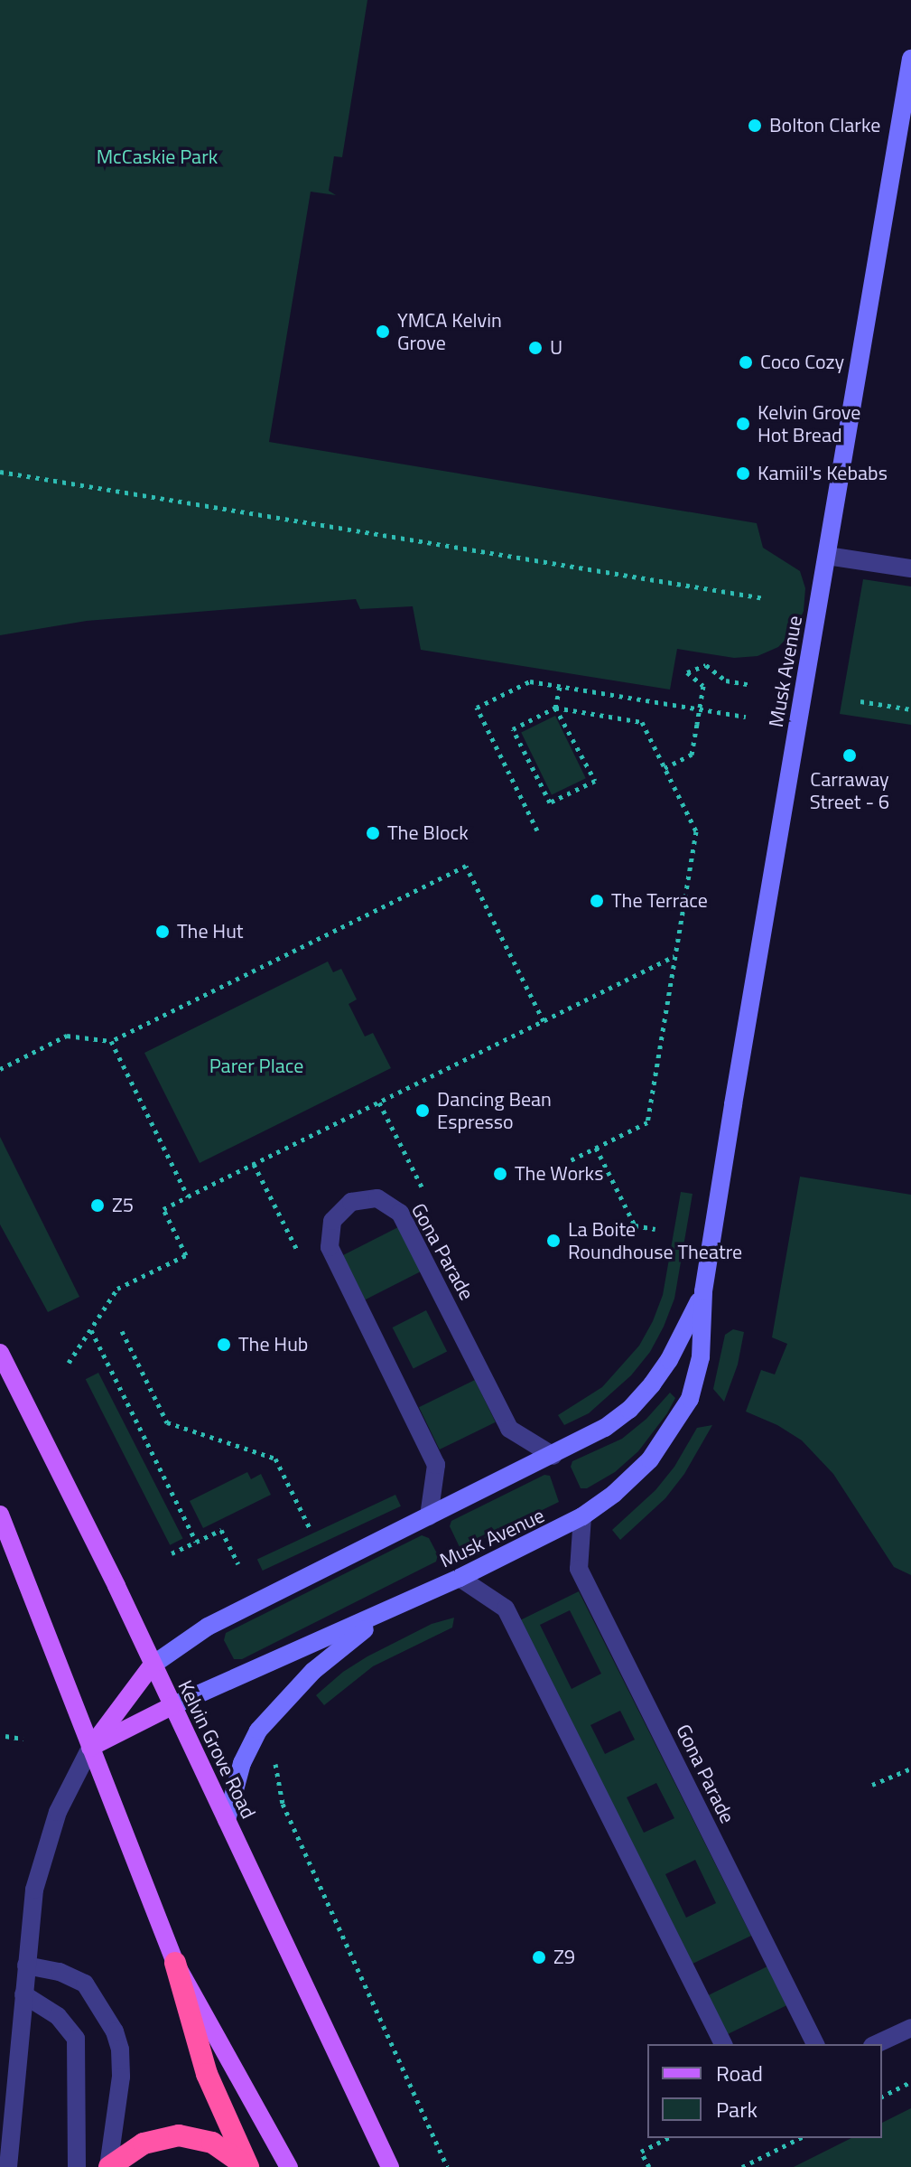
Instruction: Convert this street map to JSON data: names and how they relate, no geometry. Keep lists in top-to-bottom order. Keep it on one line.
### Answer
{"streets":{"main road":["Kelvin Grove Road"],"street":["Musk Avenue","Gona Parade"]},"crossings":[["Musk Avenue","Gona Parade"],["Musk Avenue","Kelvin Grove Road"]],"parks":["McCaskie Park","Parer Place"],"places":["Bolton Clarke","YMCA Kelvin Grove","U","Coco Cozy","Kelvin Grove Hot Bread","Kamiil's Kebabs","Carraway Street - 6","The Block","The Terrace","The Hut","Dancing Bean Espresso","The Works","Z5","La Boite Roundhouse Theatre","The Hub","Z9"],"legend":["Road","Park"]}
